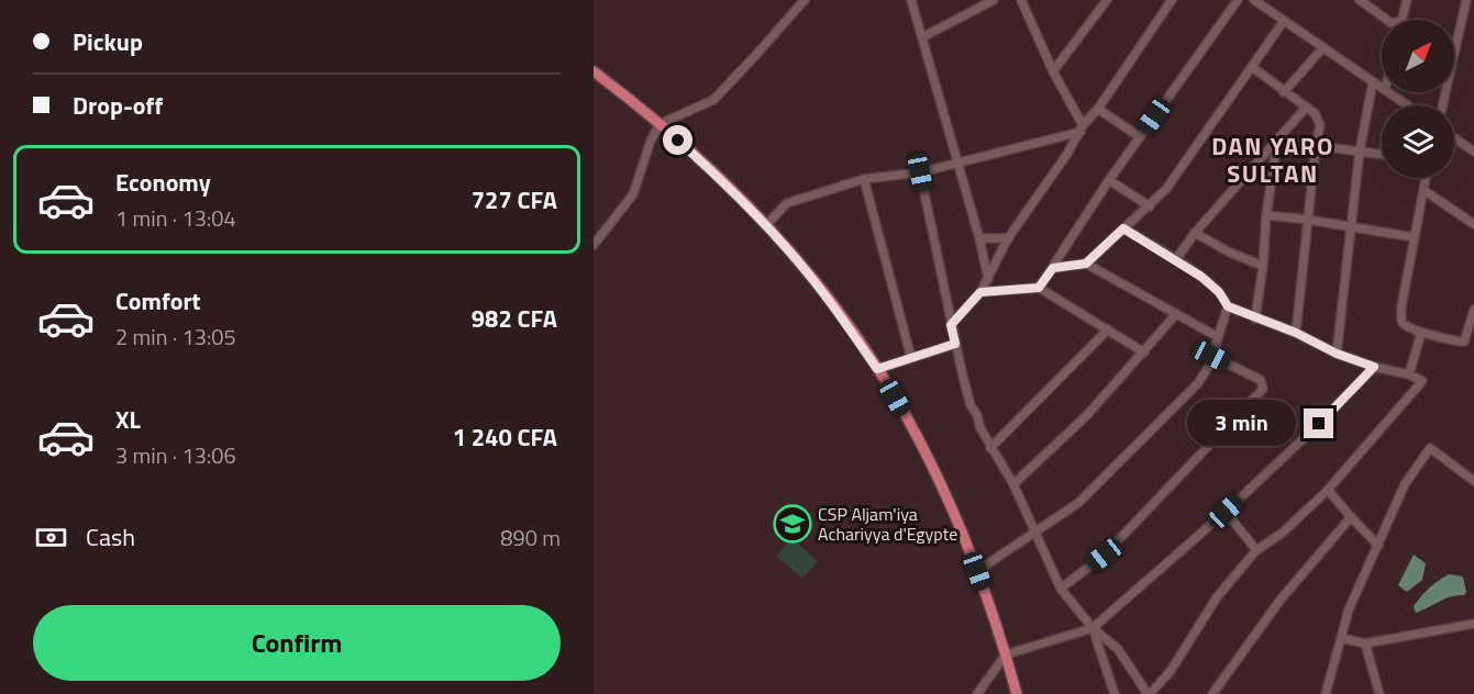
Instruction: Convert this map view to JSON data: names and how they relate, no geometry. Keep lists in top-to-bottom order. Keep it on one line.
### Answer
{"districts":["DAN YARO SULTAN"],"places":{"school or university":["CSP Aljam'iya Achariyya d'Egypte"]},"north":"top right","page":{"banner":["Pickup","Drop-off"],"list":[{"name":"Economy","note":"1 min · 13:04","value":"727 CFA"},{"name":"Comfort","note":"2 min · 13:05","value":"982 CFA"},{"name":"XL","note":"3 min · 13:06","value":"1 240 CFA"}],"bubble":"3 min","pay":["Cash","890 m"],"buttons":"Confirm"}}
